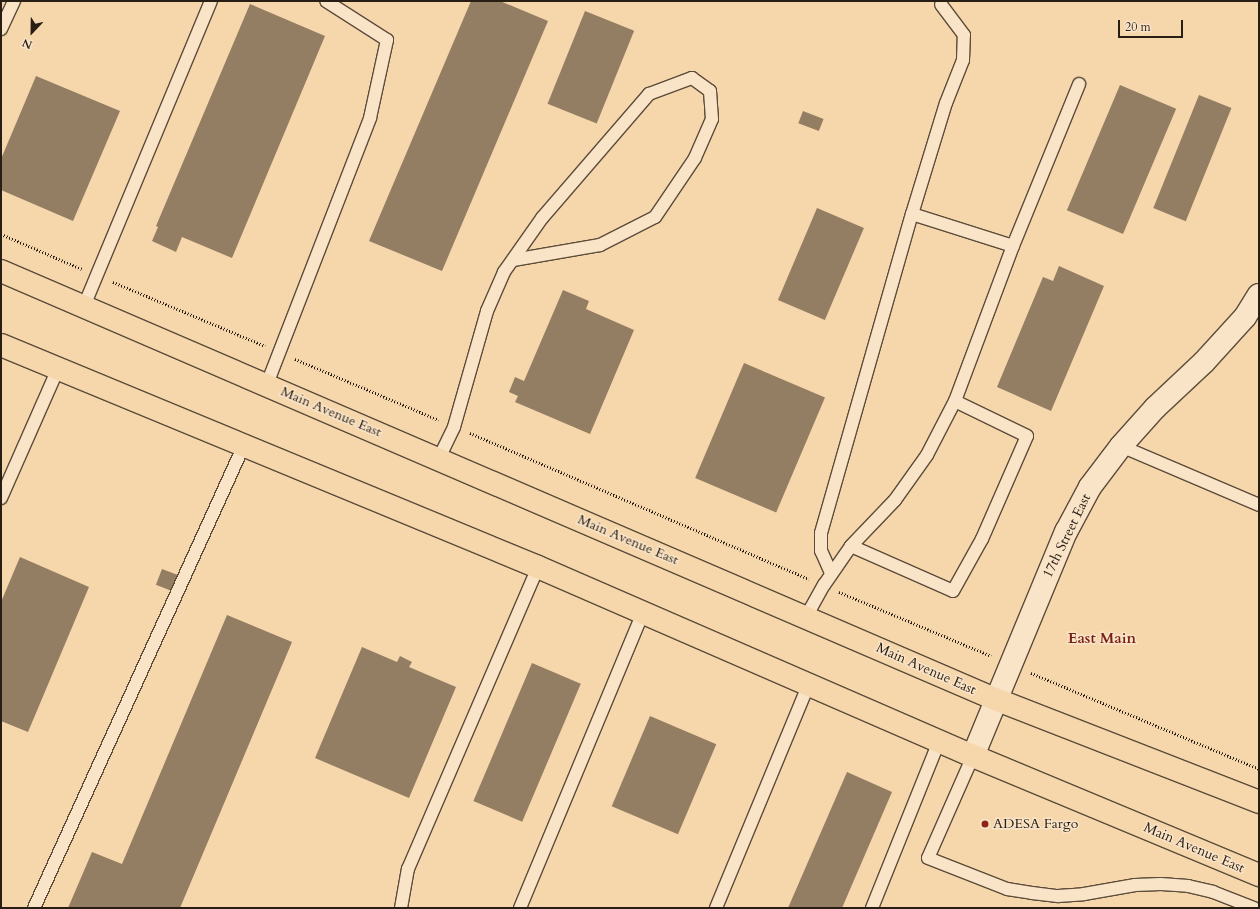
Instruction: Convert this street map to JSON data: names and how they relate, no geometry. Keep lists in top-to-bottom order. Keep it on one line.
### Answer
{"streets":{"main road":["Main Avenue East"],"street":["17th Street East"]},"crossings":[["Main Avenue East","17th Street East"]],"districts":["East Main"],"places":["ADESA Fargo"],"scale_bar":"20 m","north":"bottom"}
